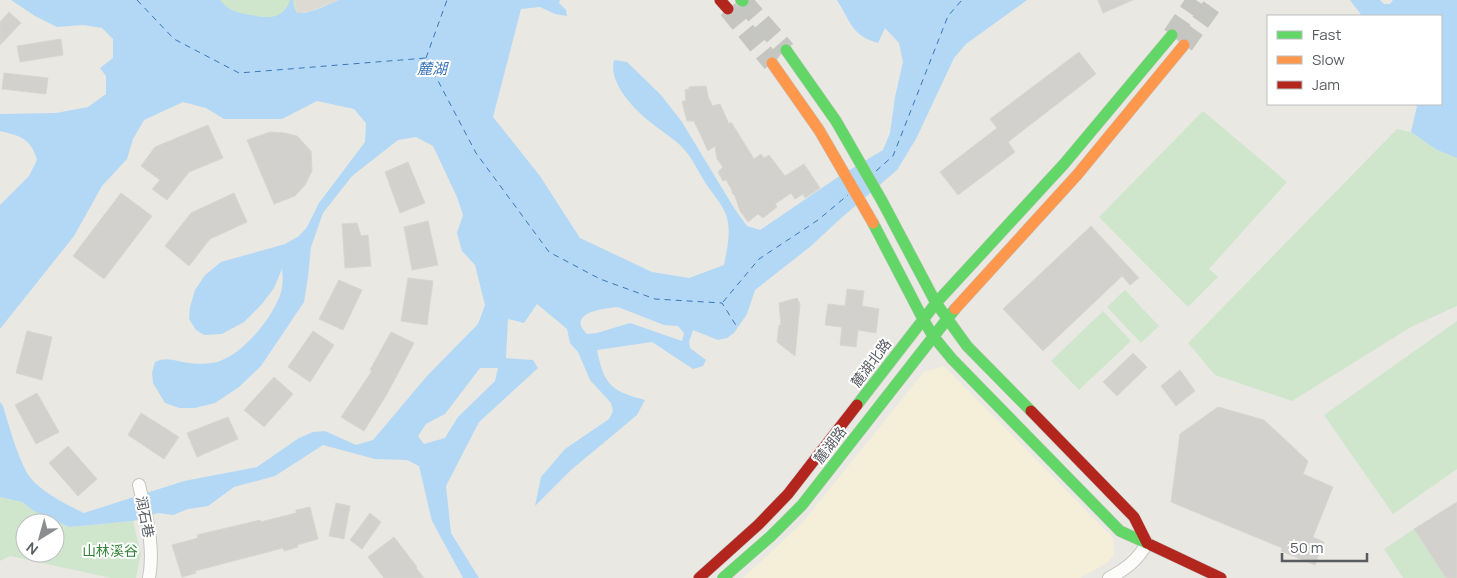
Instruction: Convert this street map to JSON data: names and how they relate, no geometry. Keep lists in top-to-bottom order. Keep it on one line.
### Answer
{"streets":{"street":["麓湖北路","麓湖路","润石巷"]},"water":["麓湖"],"parks":["山林溪谷"],"legend":["Fast","Slow","Jam"],"scale_bar":"50 m","north":"bottom left"}
